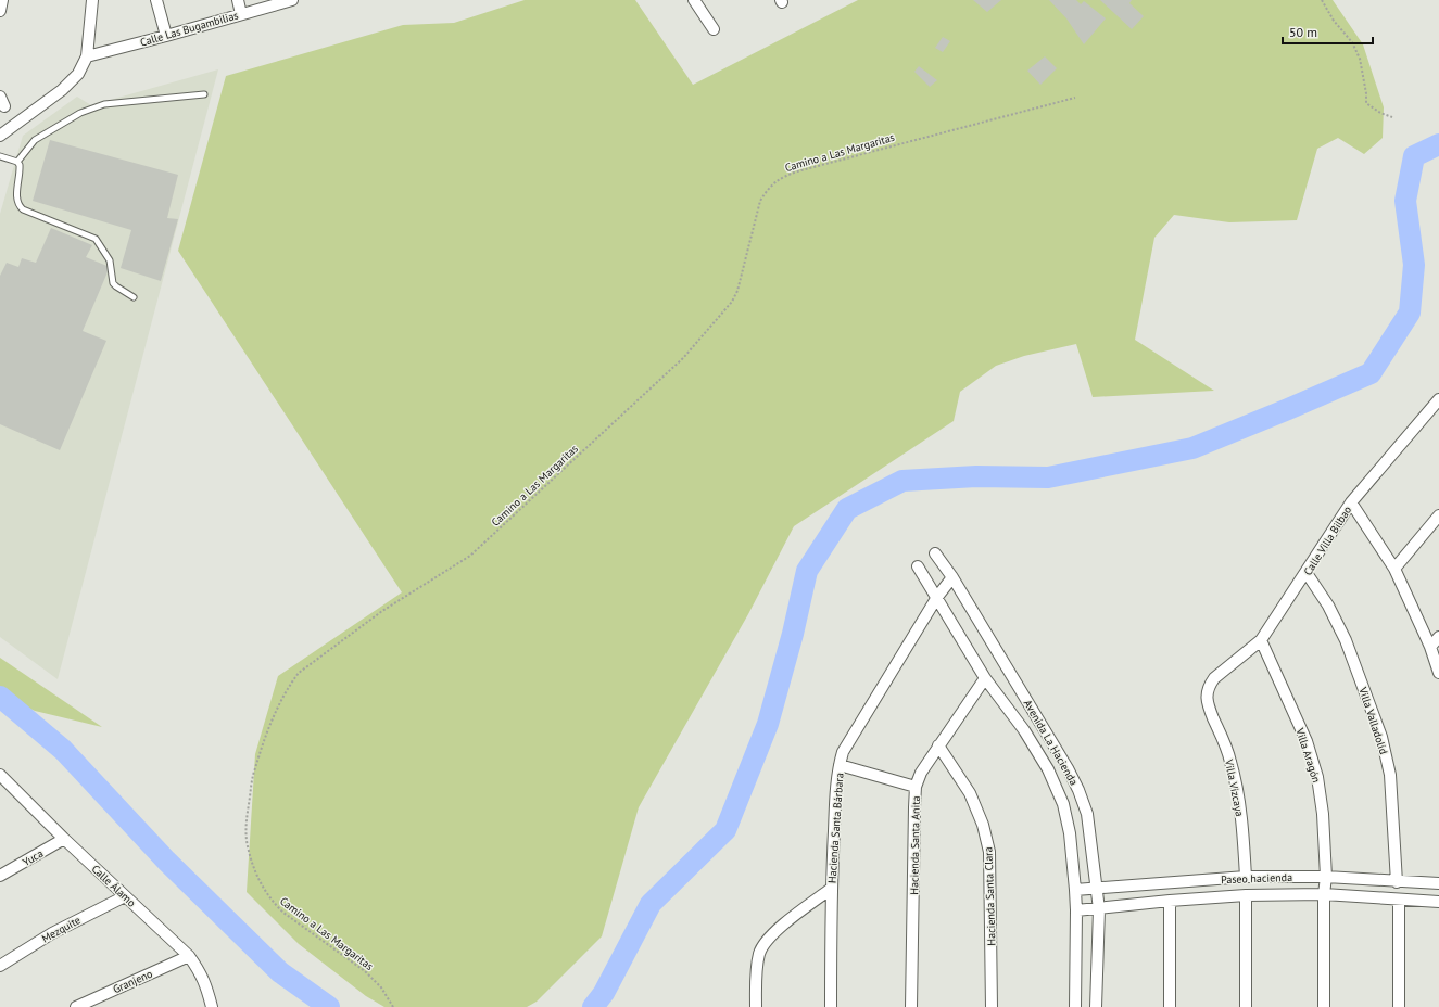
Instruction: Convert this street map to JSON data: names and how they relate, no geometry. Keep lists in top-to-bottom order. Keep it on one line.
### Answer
{"streets":{"street":["Calle Las Bugambilias","Calle Villa Bilbao","Villa Valladolid","Avenida La Hacienda","Villa Aragón","Villa Vizcaya","Hacienda Santa Bárbara","Hacienda Santa Anita","Yuca","Paseo hacienda","Calle Álamo","Hacienda Santa Clara","Mezquite","Granjeno"],"path":["Camino a Las Margaritas"]},"crossings":[["Calle Villa Bilbao","Villa Valladolid"],["Calle Villa Bilbao","Villa Aragón"],["Calle Villa Bilbao","Villa Vizcaya"],["Villa Valladolid","Paseo hacienda"],["Avenida La Hacienda","Hacienda Santa Bárbara"],["Avenida La Hacienda","Hacienda Santa Anita"],["Avenida La Hacienda","Paseo hacienda"],["Villa Aragón","Paseo hacienda"],["Villa Vizcaya","Paseo hacienda"],["Hacienda Santa Anita","Hacienda Santa Clara"],["Yuca","Calle Álamo"],["Calle Álamo","Mezquite"],["Calle Álamo","Granjeno"]],"scale_bar":"50 m"}
